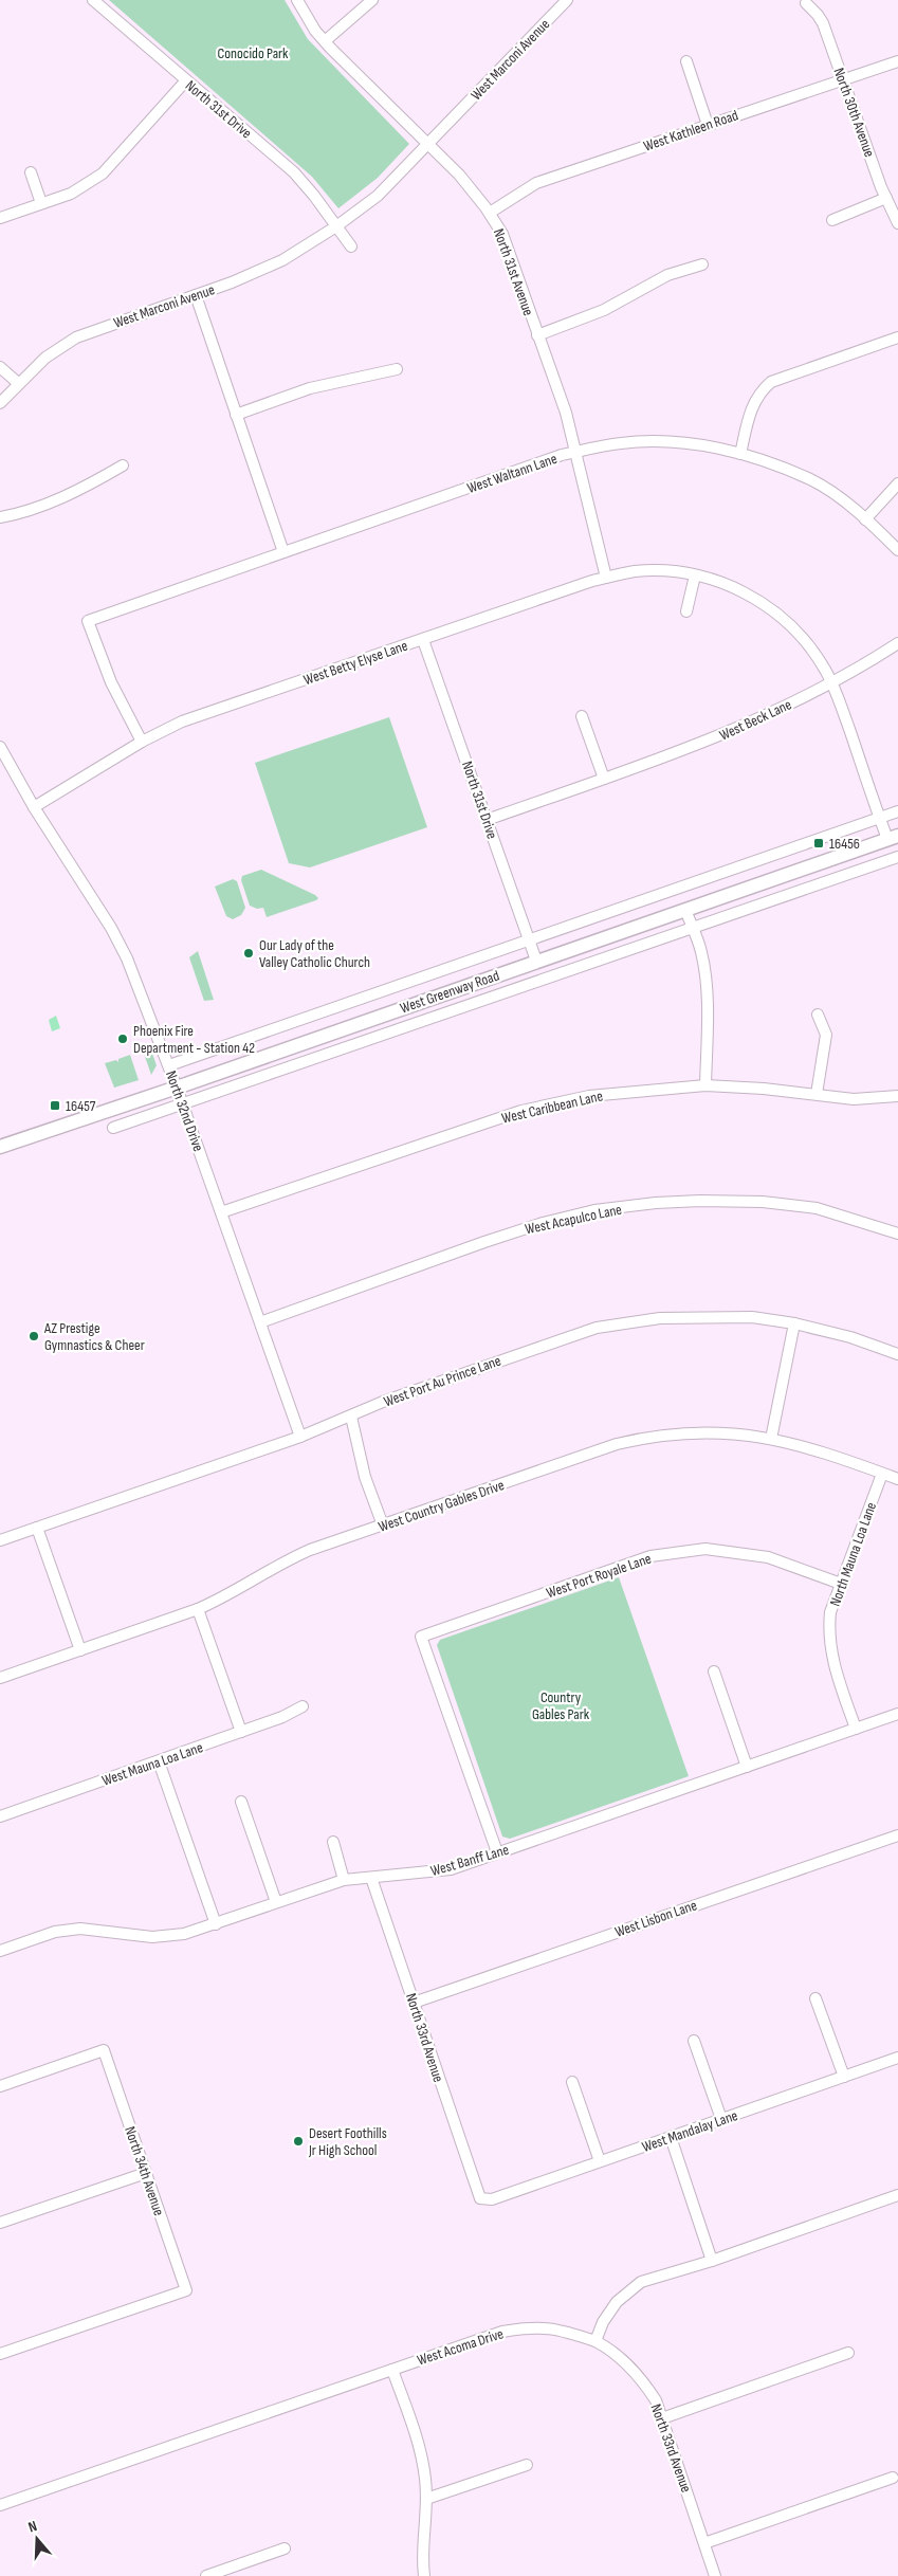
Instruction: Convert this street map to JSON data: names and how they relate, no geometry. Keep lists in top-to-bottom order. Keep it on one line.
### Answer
{"streets":{"main road":["West Greenway Road"],"street":["West Marconi Avenue","North 31st Drive","North 30th Avenue","West Kathleen Road","North 31st Avenue","West Waltann Lane","West Betty Elyse Lane","West Beck Lane","West Caribbean Lane","North 32nd Drive","West Acapulco Lane","West Port Au Prince Lane","West Country Gables Drive","North Mauna Loa Lane","West Port Royale Lane","West Mauna Loa Lane","West Banff Lane","West Lisbon Lane","North 33rd Avenue","West Mandalay Lane","North 34th Avenue","West Acoma Drive"]},"crossings":[["West Marconi Avenue","North 31st Drive"],["West Marconi Avenue","North 31st Avenue"],["North 31st Drive","West Betty Elyse Lane"],["North 31st Drive","West Beck Lane"],["North 31st Drive","West Greenway Road"],["North 30th Avenue","West Kathleen Road"],["West Kathleen Road","North 31st Avenue"],["North 31st Avenue","West Waltann Lane"],["North 31st Avenue","West Betty Elyse Lane"],["West Waltann Lane","West Betty Elyse Lane"],["West Betty Elyse Lane","West Beck Lane"],["West Betty Elyse Lane","North 32nd Drive"],["West Greenway Road","North 32nd Drive"],["West Caribbean Lane","North 32nd Drive"],["North 32nd Drive","West Acapulco Lane"],["North 32nd Drive","West Port Au Prince Lane"],["West Country Gables Drive","North Mauna Loa Lane"],["North Mauna Loa Lane","West Port Royale Lane"],["North Mauna Loa Lane","West Banff Lane"],["West Port Royale Lane","West Banff Lane"],["West Banff Lane","North 33rd Avenue"],["West Lisbon Lane","North 33rd Avenue"],["North 33rd Avenue","West Mandalay Lane"],["North 33rd Avenue","West Acoma Drive"]],"parks":["Conocido Park","Country Gables Park"],"places":{"transit":["16456","16457"],"other":["Our Lady of the Valley Catholic Church","Phoenix Fire Department - Station 42","AZ Prestige Gymnastics & Cheer","Desert Foothills Jr High School"]},"north":"top"}
